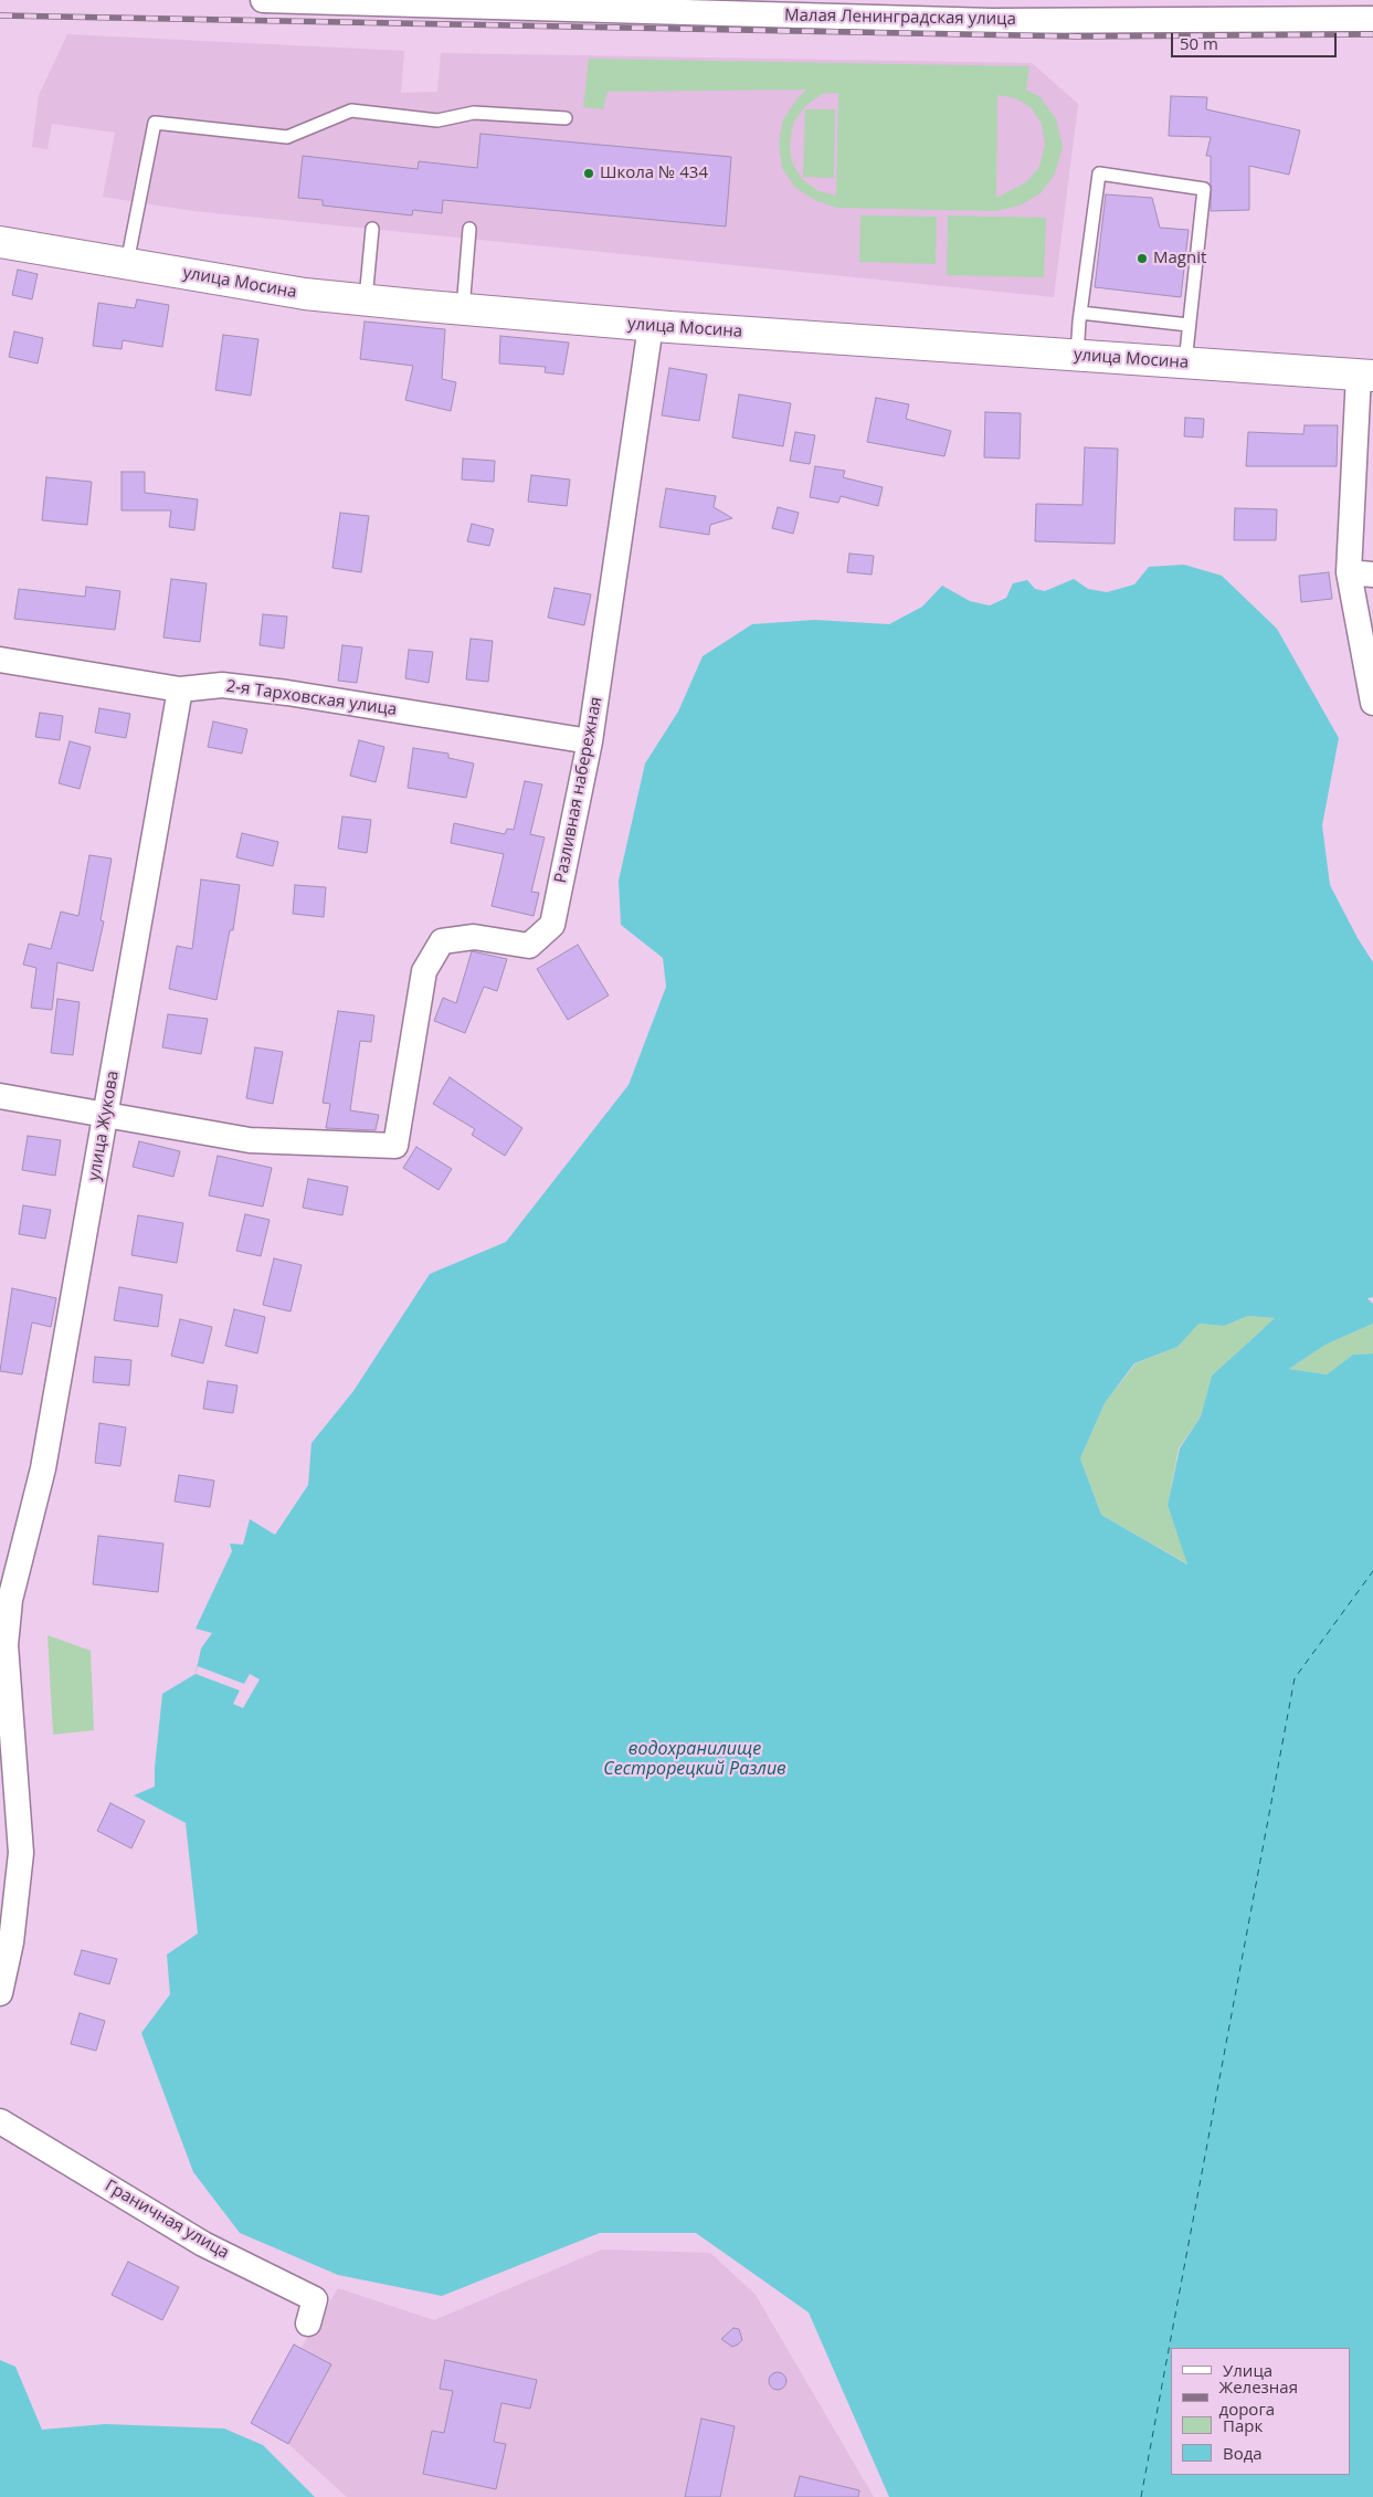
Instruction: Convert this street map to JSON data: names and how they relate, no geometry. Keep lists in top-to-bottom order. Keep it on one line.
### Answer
{"streets":{"street":["Малая Ленинградская улица","улица Мосина","2-я Тарховская улица","Разливная набережная","улица Жукова","Граничная улица"]},"crossings":[["улица Мосина","Разливная набережная"],["2-я Тарховская улица","Разливная набережная"],["2-я Тарховская улица","улица Жукова"],["Разливная набережная","улица Жукова"]],"water":["водохранилище Сестрорецкий Разлив"],"places":["Школа № 434","Magnit"],"legend":["Улица","Железная дорога","Парк","Вода"],"scale_bar":"50 m"}
